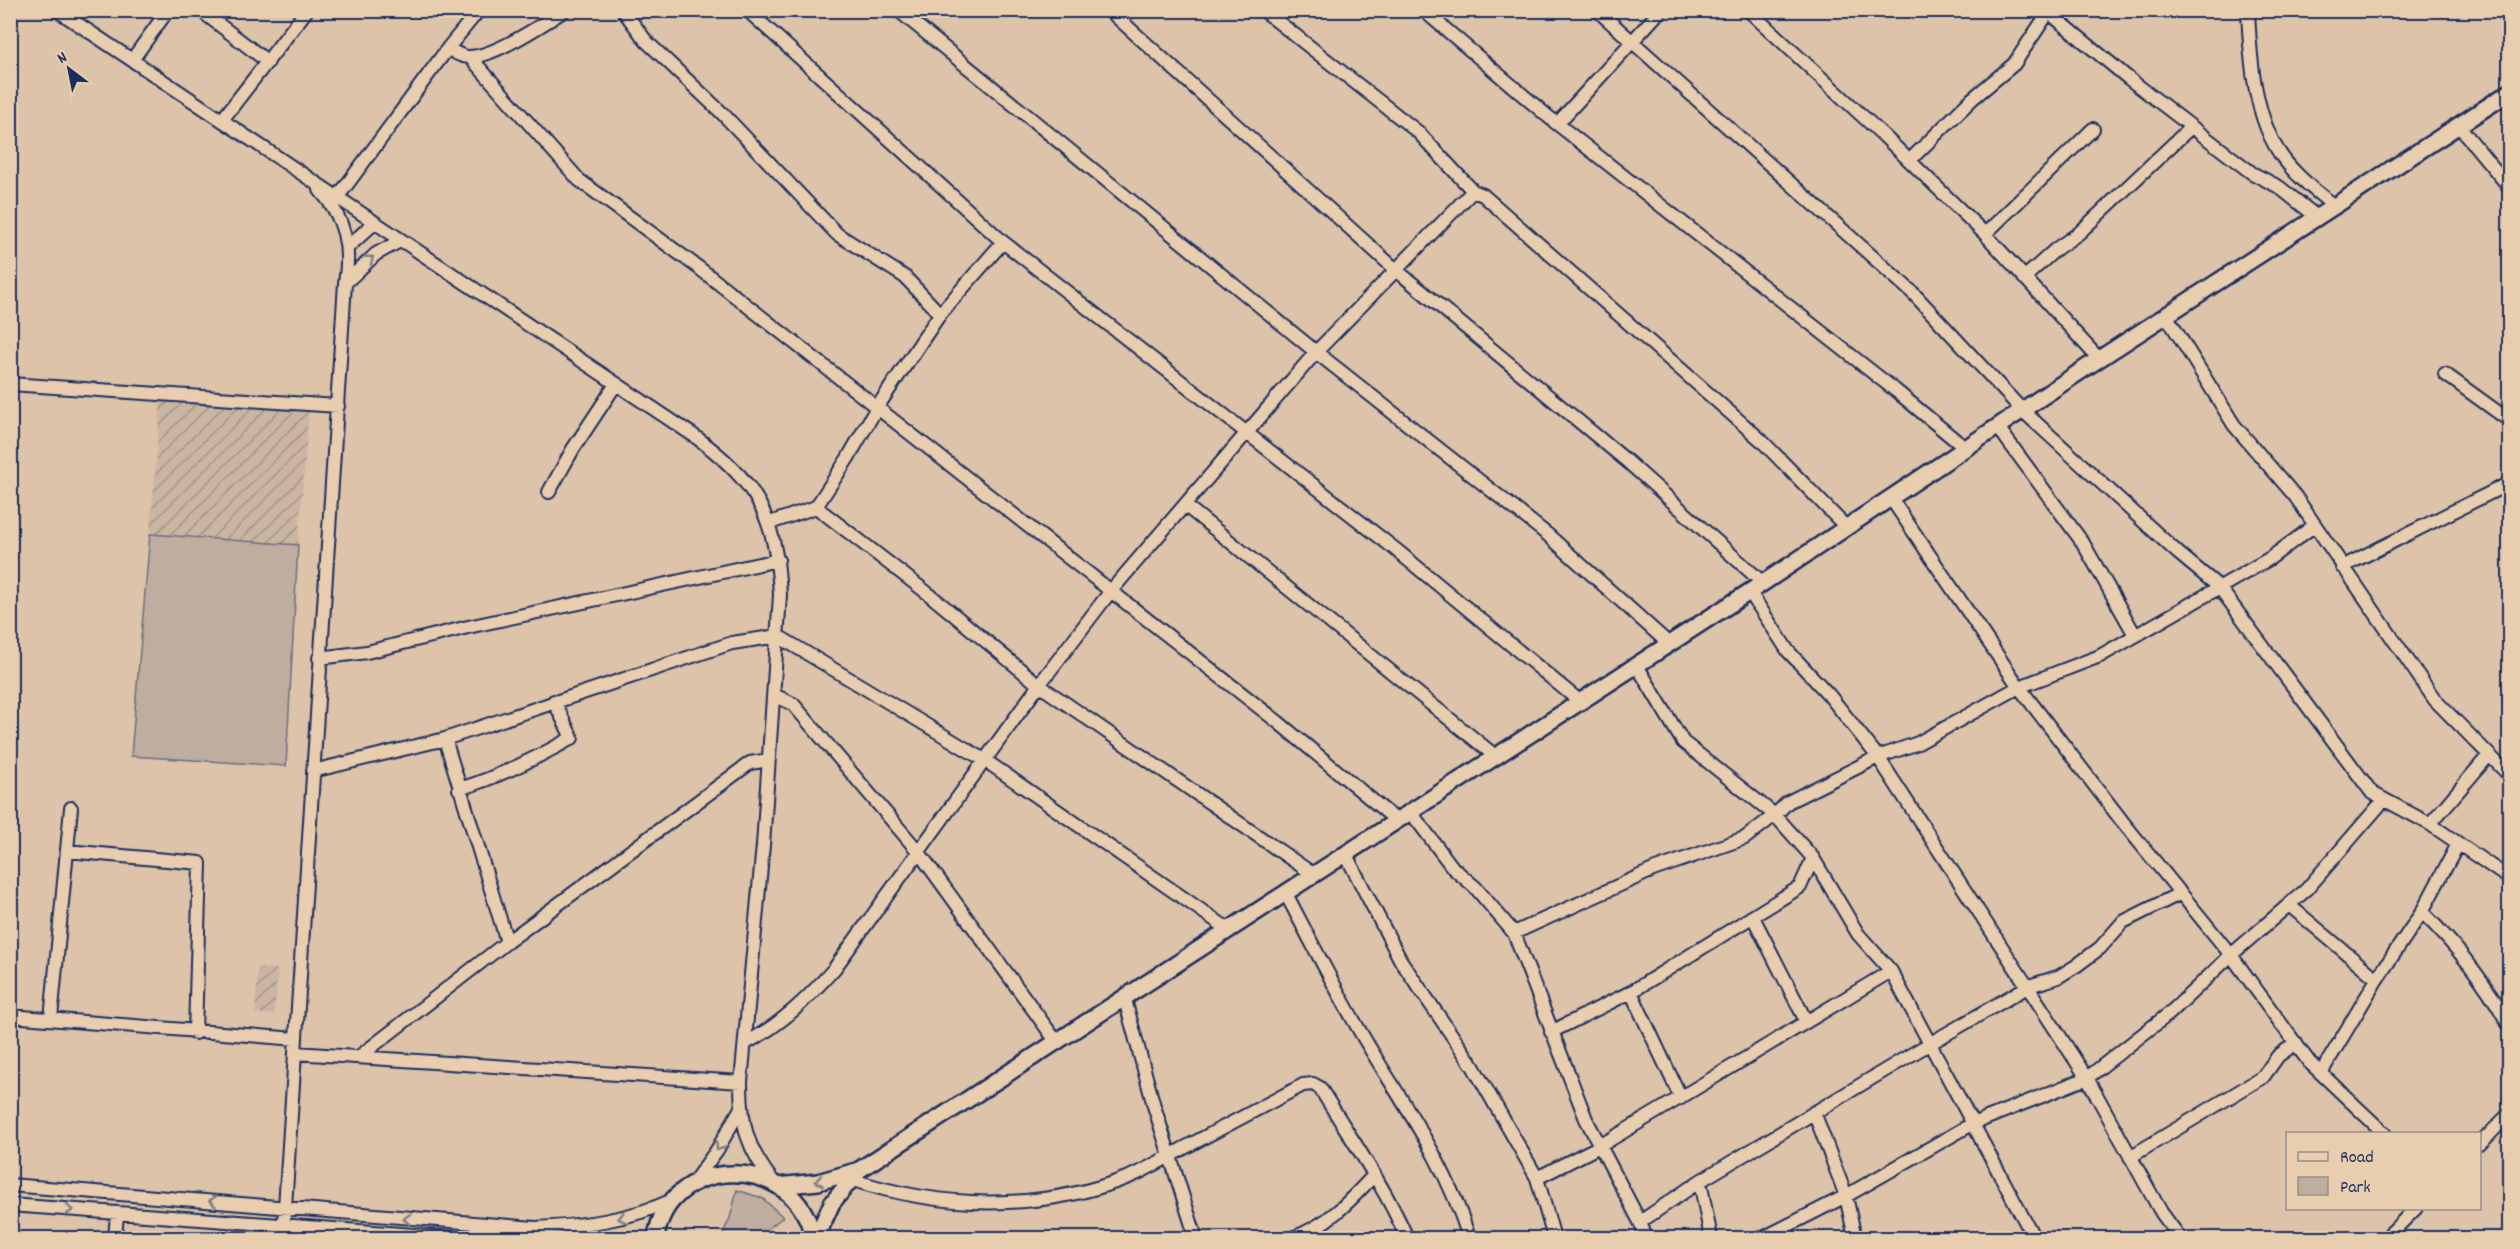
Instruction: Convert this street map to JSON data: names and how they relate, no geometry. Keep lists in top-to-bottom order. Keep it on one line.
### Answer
{"legend":["Road","Park"],"north":"top left"}
